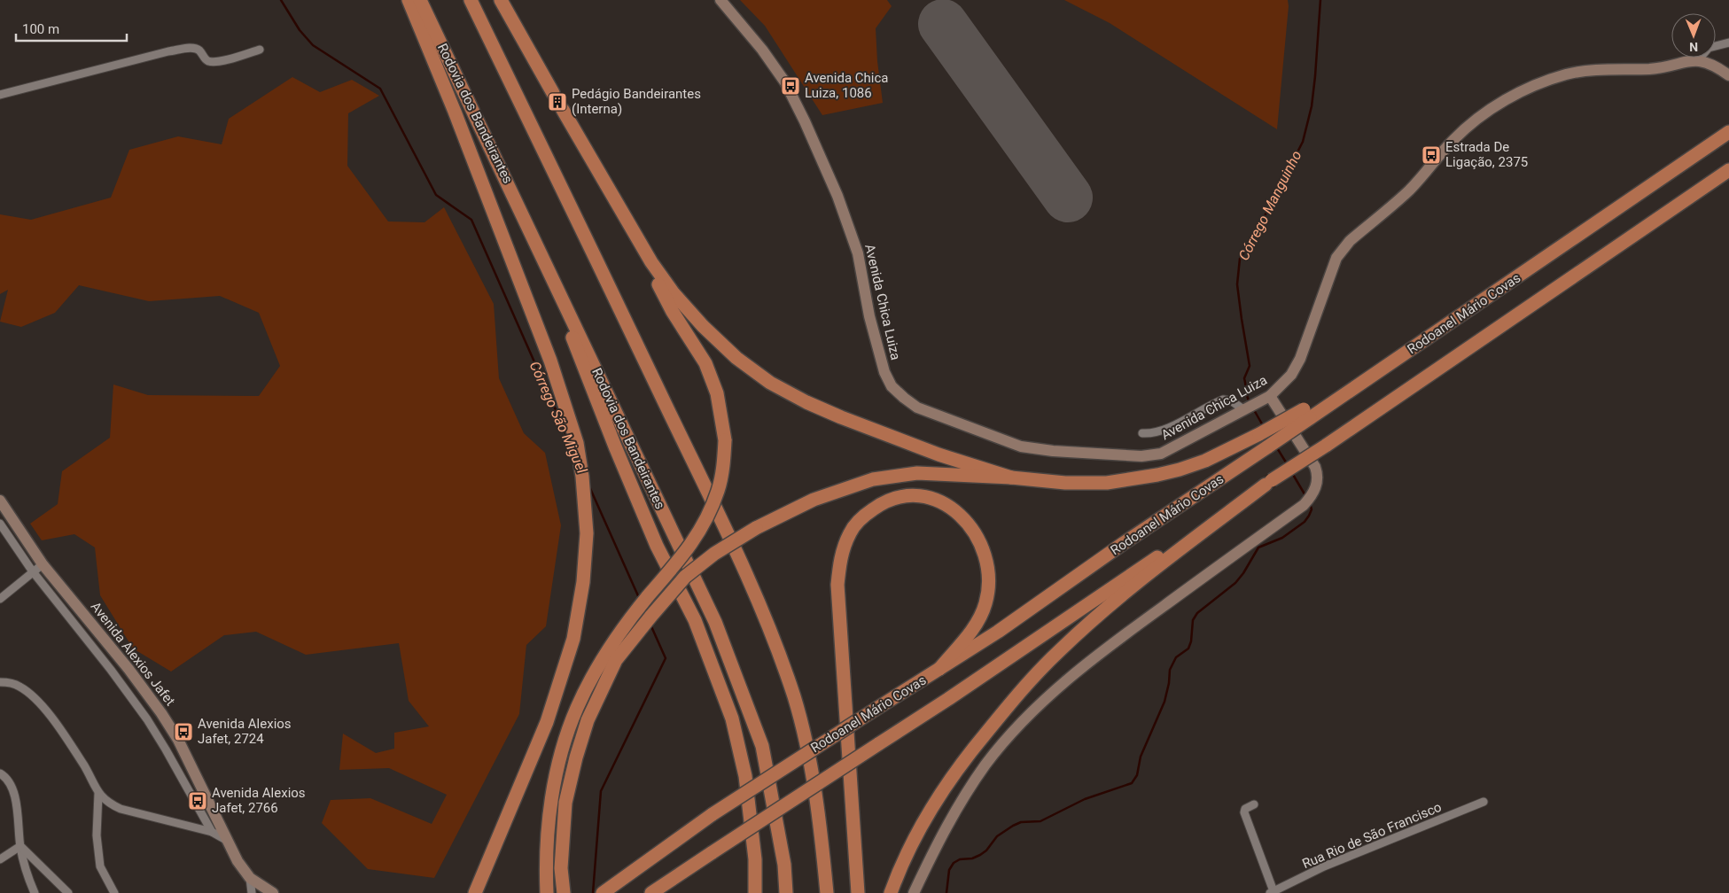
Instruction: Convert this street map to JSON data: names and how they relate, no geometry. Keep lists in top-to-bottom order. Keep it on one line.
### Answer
{"streets":{"highway":["Rodovia dos Bandeirantes","Rodoanel Mário Covas"],"main road":["Avenida Chica Luiza","Avenida Alexios Jafet"],"street":["Rua Rio de São Francisco"]},"water":["Córrego Manguinho","Córrego São Miguel"],"places":{"bus stop":["Avenida Chica Luiza, 1086","Estrada De Ligação, 2375","Avenida Alexios Jafet, 2724","Avenida Alexios Jafet, 2766"],"building":["Pedágio Bandeirantes (Interna)"]},"scale_bar":"100 m","north":"bottom"}
